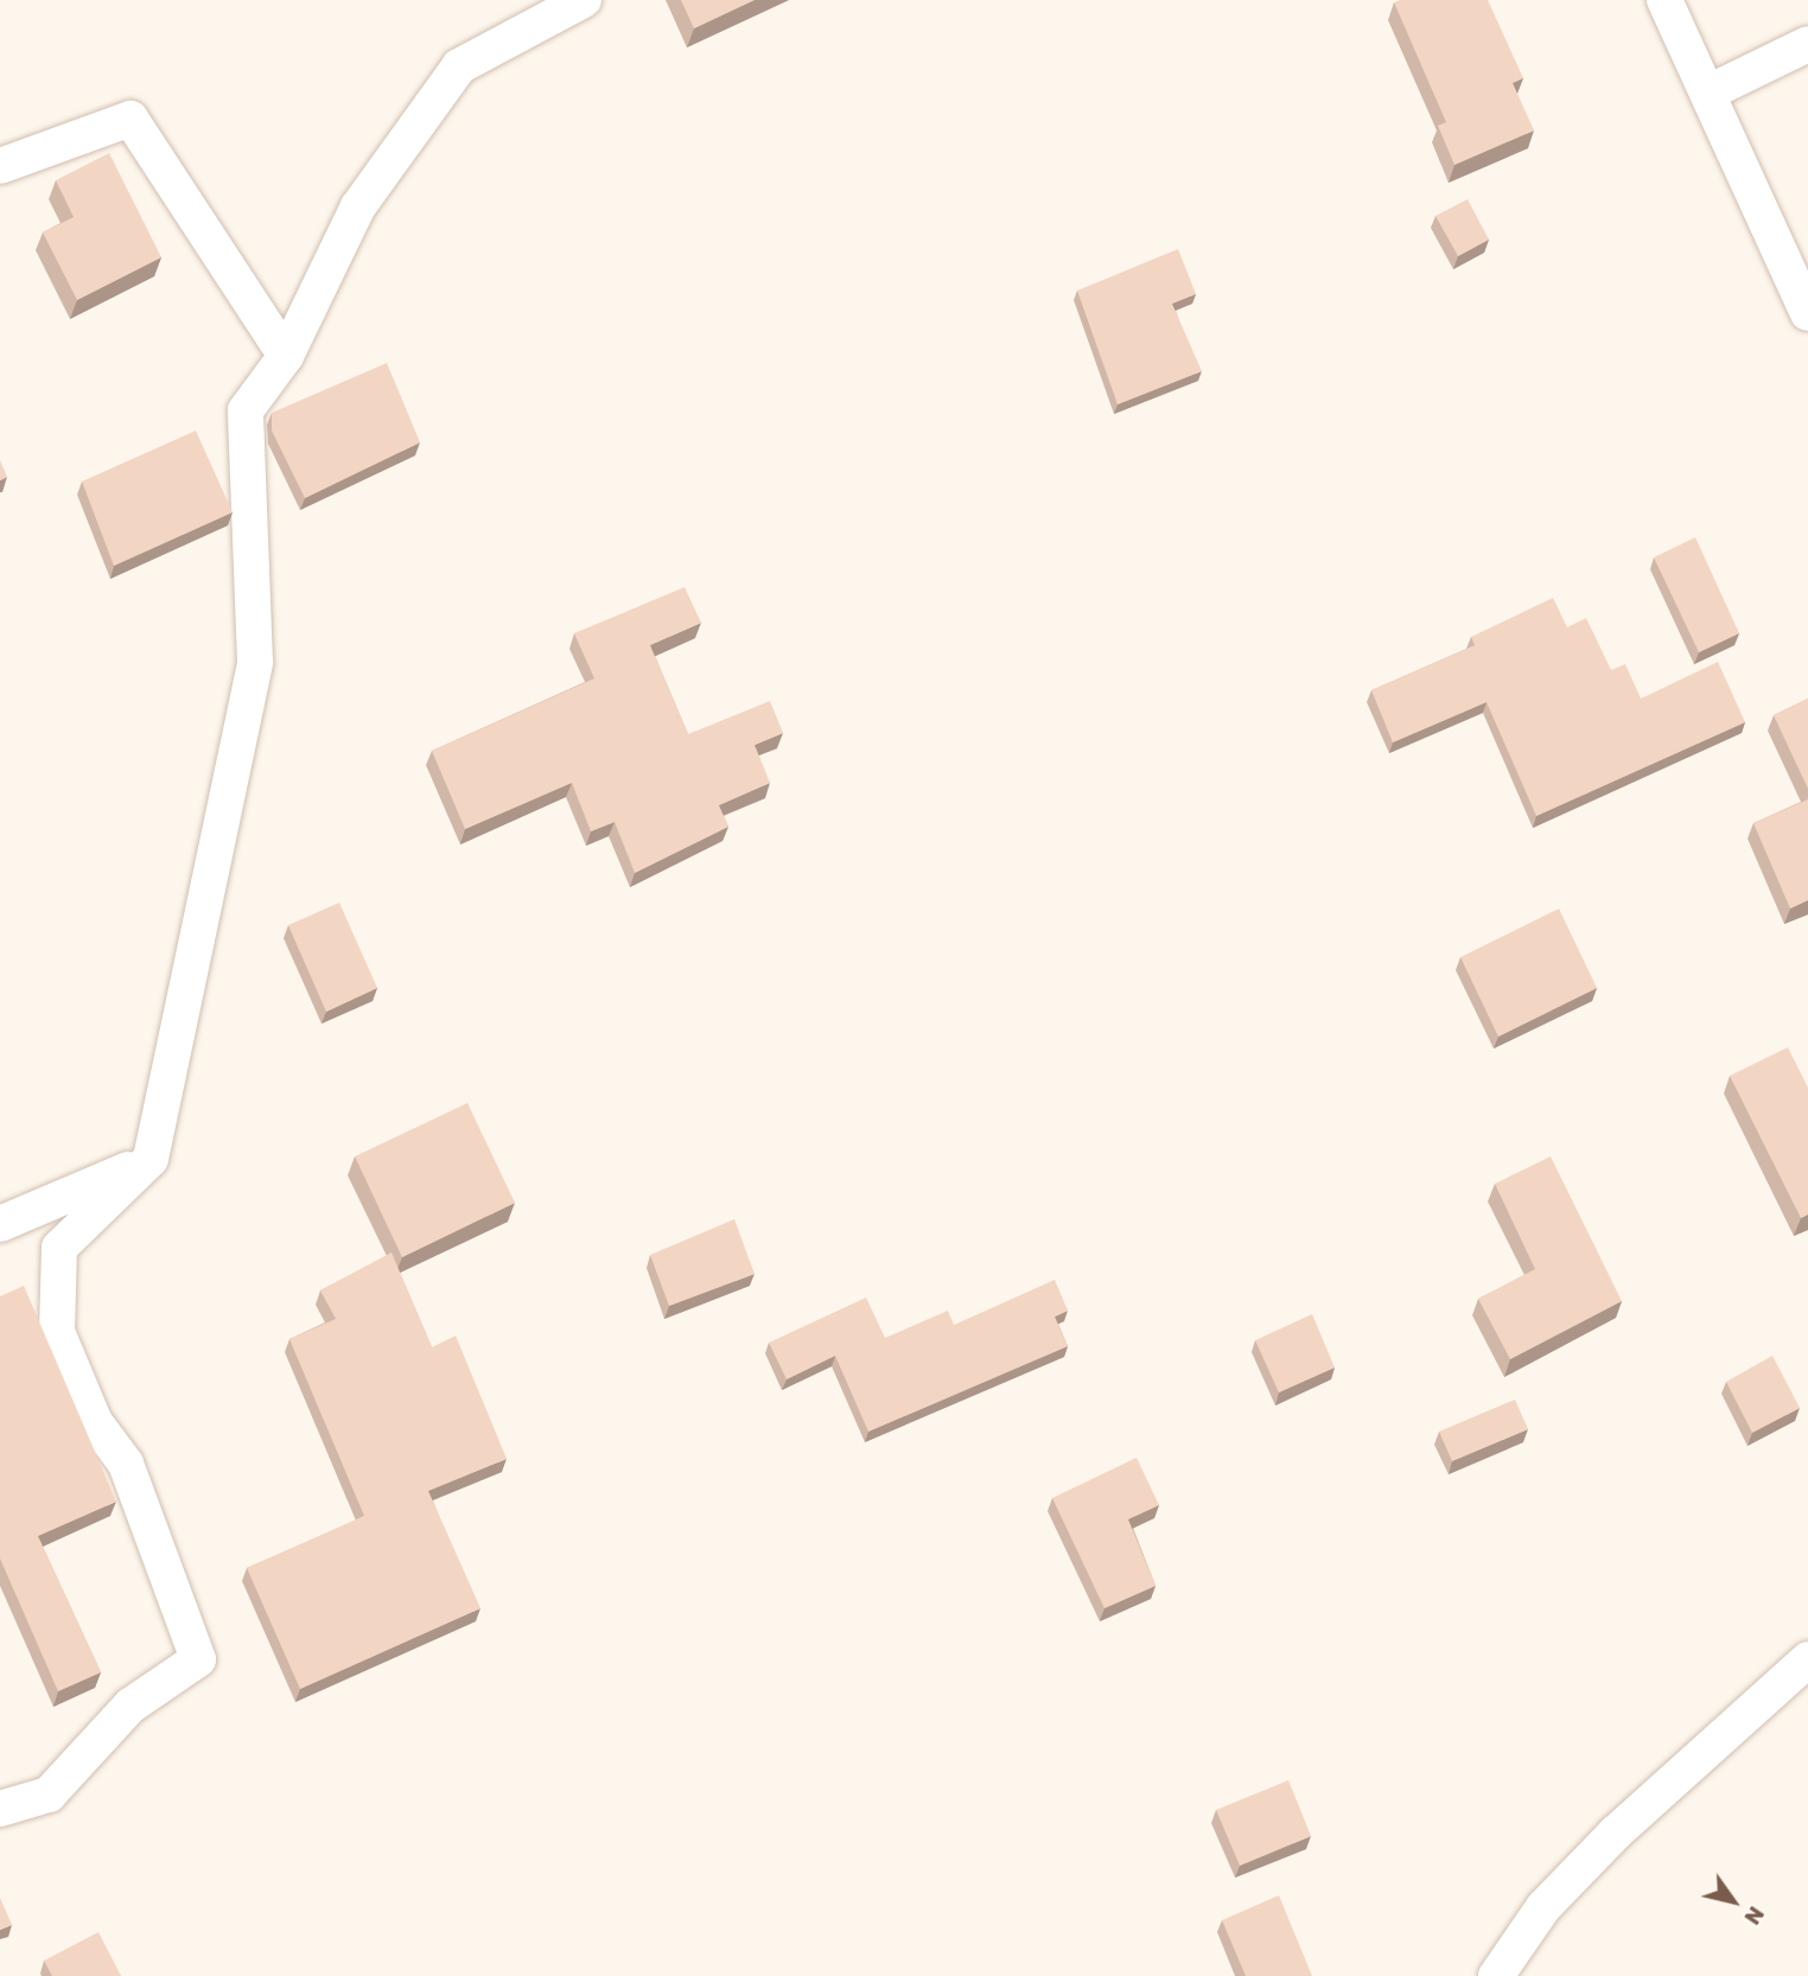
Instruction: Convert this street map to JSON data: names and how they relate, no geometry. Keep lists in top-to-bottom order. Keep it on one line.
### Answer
{"north":"bottom right"}
